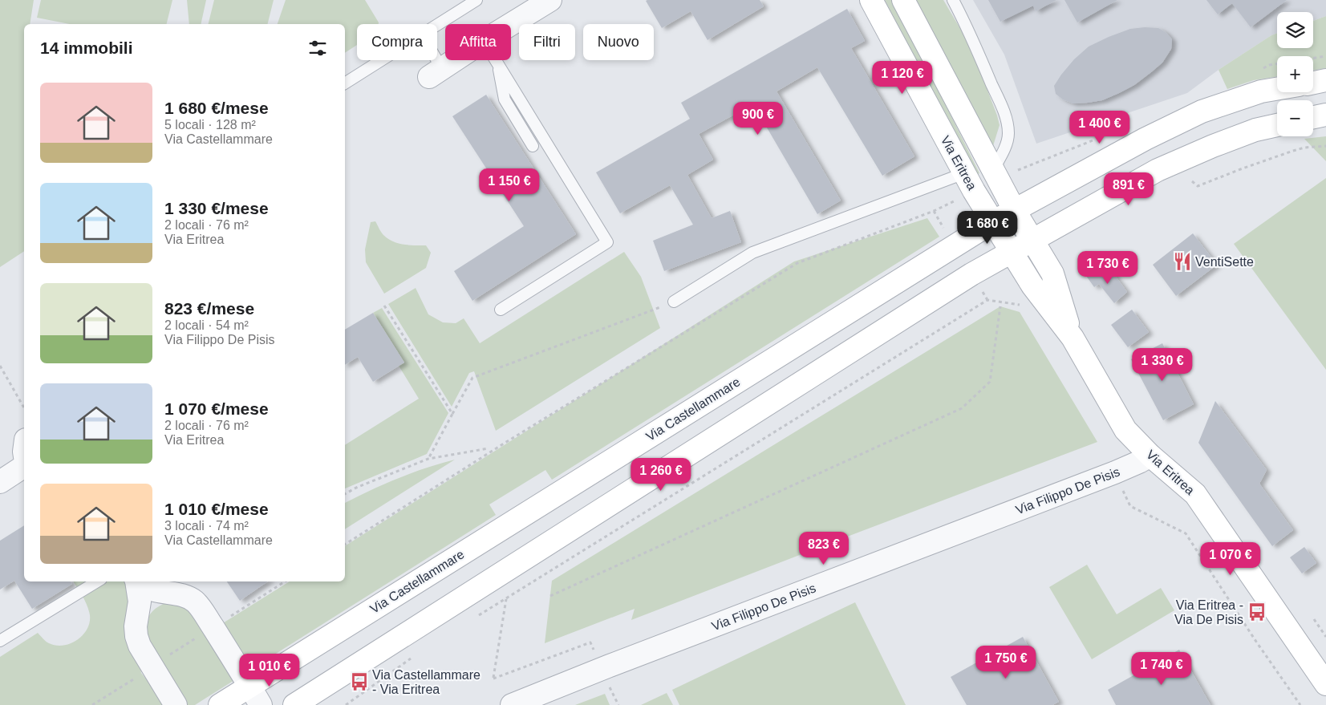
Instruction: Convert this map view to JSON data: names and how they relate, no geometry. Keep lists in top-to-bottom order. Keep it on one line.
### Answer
{"streets":{"street":["Via Eritrea","Via Castellammare","Via Filippo De Pisis"]},"crossings":[["Via Eritrea","Via Castellammare"],["Via Eritrea","Via Filippo De Pisis"]],"places":{"restaurant":["VentiSette"],"bus stop":["Via Eritrea - Via De Pisis","Via Castellammare - Via Eritrea"]},"page":{"map_buttons":["+","−"],"chip":["Compra","Affitta","Filtri","Nuovo"],"heading":"14 immobili","price":["1 120 €","900 €","1 400 €","1 150 €","891 €","1 680 €","1 730 €","1 330 €","1 260 €","823 €","1 070 €","1 750 €","1 740 €","1 010 €"],"list":[{"name":"1 680 €/mese","note":"5 locali · 128 m² · Via Castellammare"},{"name":"1 330 €/mese","note":"2 locali · 76 m² · Via Eritrea"},{"name":"823 €/mese","note":"2 locali · 54 m² · Via Filippo De Pisis"},{"name":"1 070 €/mese","note":"2 locali · 76 m² · Via Eritrea"},{"name":"1 010 €/mese","note":"3 locali · 74 m² · Via Castellammare"}]}}
